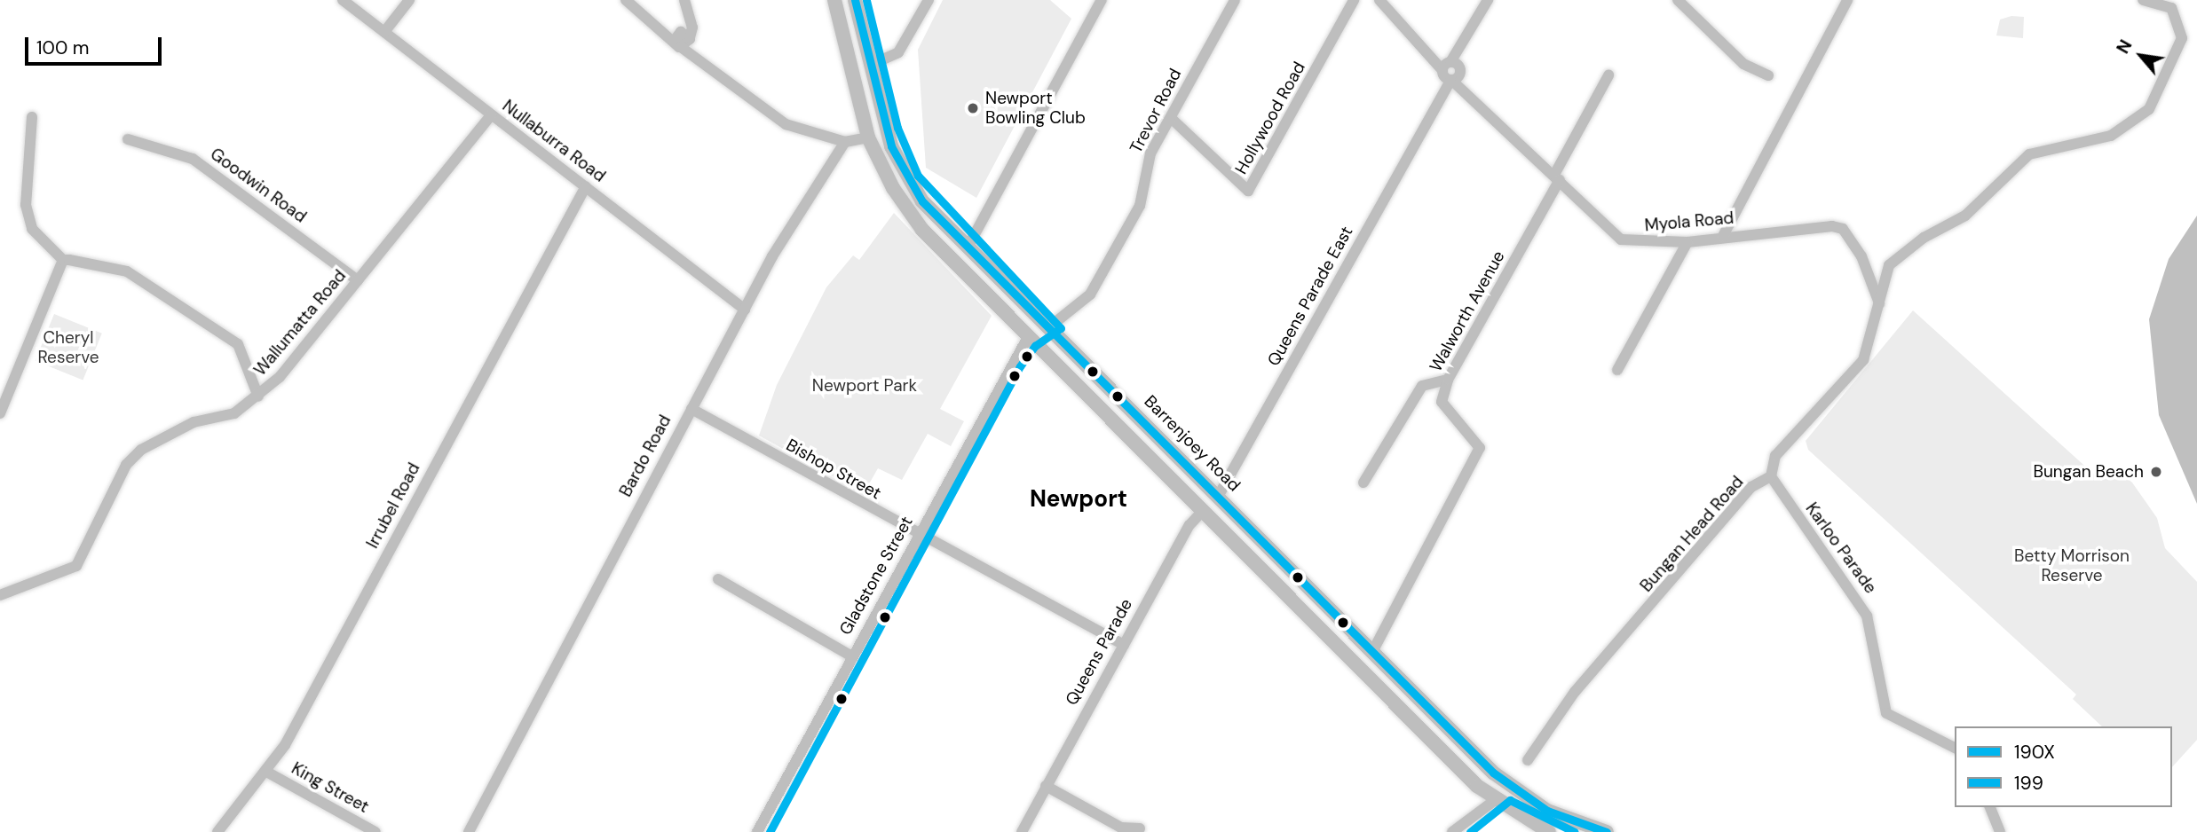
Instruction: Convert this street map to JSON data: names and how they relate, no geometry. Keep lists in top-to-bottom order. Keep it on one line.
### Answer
{"streets":{"main road":["Barrenjoey Road","Queens Parade"],"street":["Trevor Road","Hollywood Road","Nullaburra Road","Goodwin Road","Myola Road","Queens Parade East","Walworth Avenue","Wallumatta Road","Bardo Road","Bishop Street","Irrubel Road","Bungan Head Road","Karloo Parade","Gladstone Street","King Street"]},"crossings":[["Trevor Road","Hollywood Road"],["Trevor Road","Barrenjoey Road"],["Nullaburra Road","Wallumatta Road"],["Nullaburra Road","Bardo Road"],["Nullaburra Road","Irrubel Road"],["Goodwin Road","Wallumatta Road"],["Myola Road","Queens Parade East"],["Myola Road","Walworth Avenue"],["Myola Road","Bungan Head Road"],["Queens Parade East","Barrenjoey Road"],["Queens Parade East","Queens Parade"],["Walworth Avenue","Barrenjoey Road"],["Barrenjoey Road","Queens Parade"],["Bardo Road","Bishop Street"],["Bishop Street","Gladstone Street"],["Bishop Street","Queens Parade"],["Irrubel Road","King Street"],["Bungan Head Road","Karloo Parade"]],"districts":["Newport"],"parks":["Cheryl Reserve","Newport Park","Betty Morrison Reserve"],"places":["Newport Bowling Club","Bungan Beach"],"lines":["transit line 190X","transit line 199"],"legend":["190X","199"],"scale_bar":"100 m","north":"top left"}
